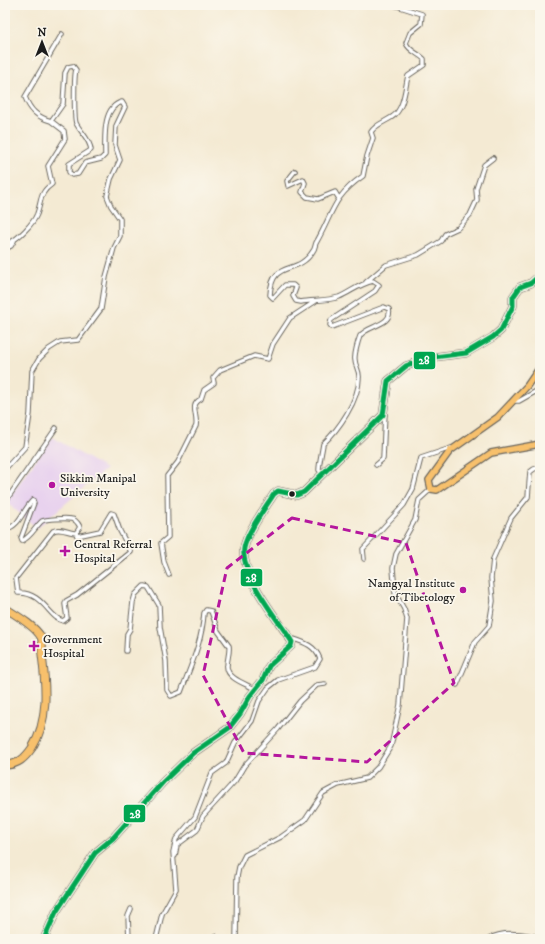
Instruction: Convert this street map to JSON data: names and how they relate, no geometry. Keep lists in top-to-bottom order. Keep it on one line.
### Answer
{"places":{"other":["Sikkim Manipal University","Namgyal Institute of Tibetology"],"health":["Central Referral Hospital","Government Hospital"]},"lines":["transit line 28"],"north":"top"}
